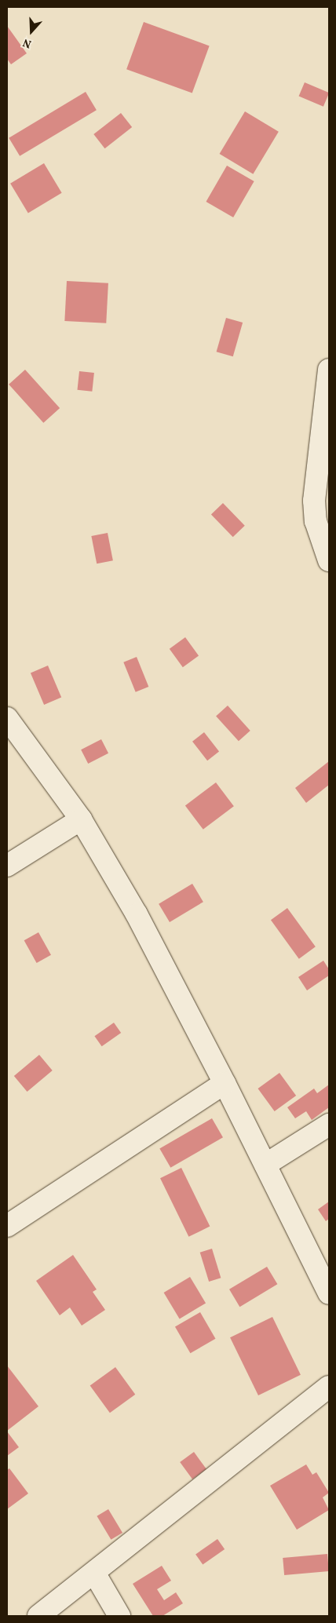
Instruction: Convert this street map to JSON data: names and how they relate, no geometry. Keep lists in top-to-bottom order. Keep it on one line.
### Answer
{"north":"bottom"}
